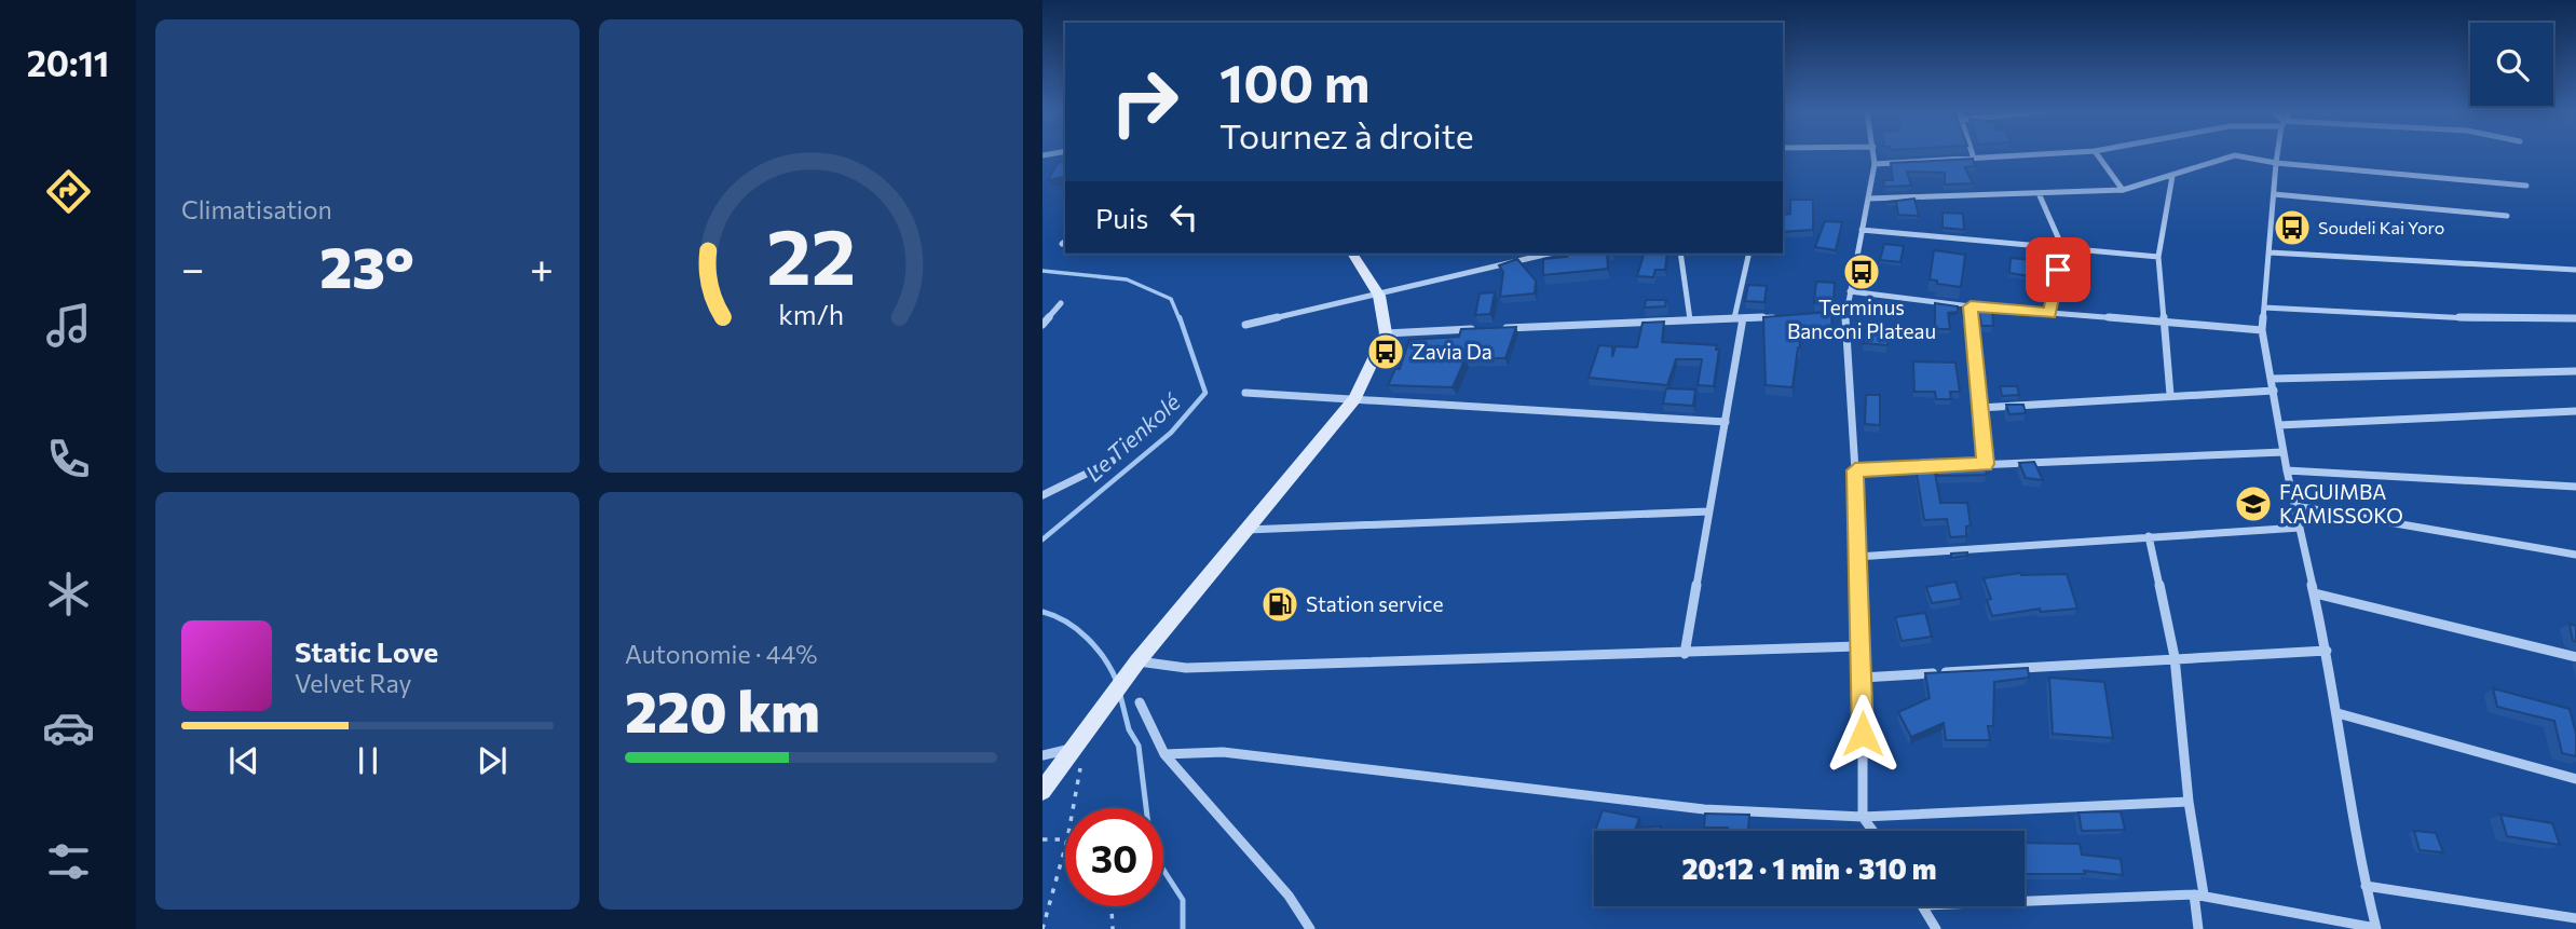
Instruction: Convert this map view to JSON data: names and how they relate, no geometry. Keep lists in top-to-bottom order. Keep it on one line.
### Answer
{"water":["Le Tienkolé"],"places":{"bus stop":["Soudeli Kai Yoro","Terminus Banconi Plateau","Zavia Da"],"school or university":["FAGUIMBA KAMISSOKO"],"fuel station":["Station service"]},"page":{"tabs":"20:11","tile":["Climatisation",["Autonomie · 44%","220 km"]],"turn":["100 m","Tournez à droite"],"then":"Puis","heat":["−","23°","+"],"song":["Static Love","Velvet Ray"],"limit":"30","trip":"20:12 · 1 min · 310 m","gauge":["22","km/h"]}}
